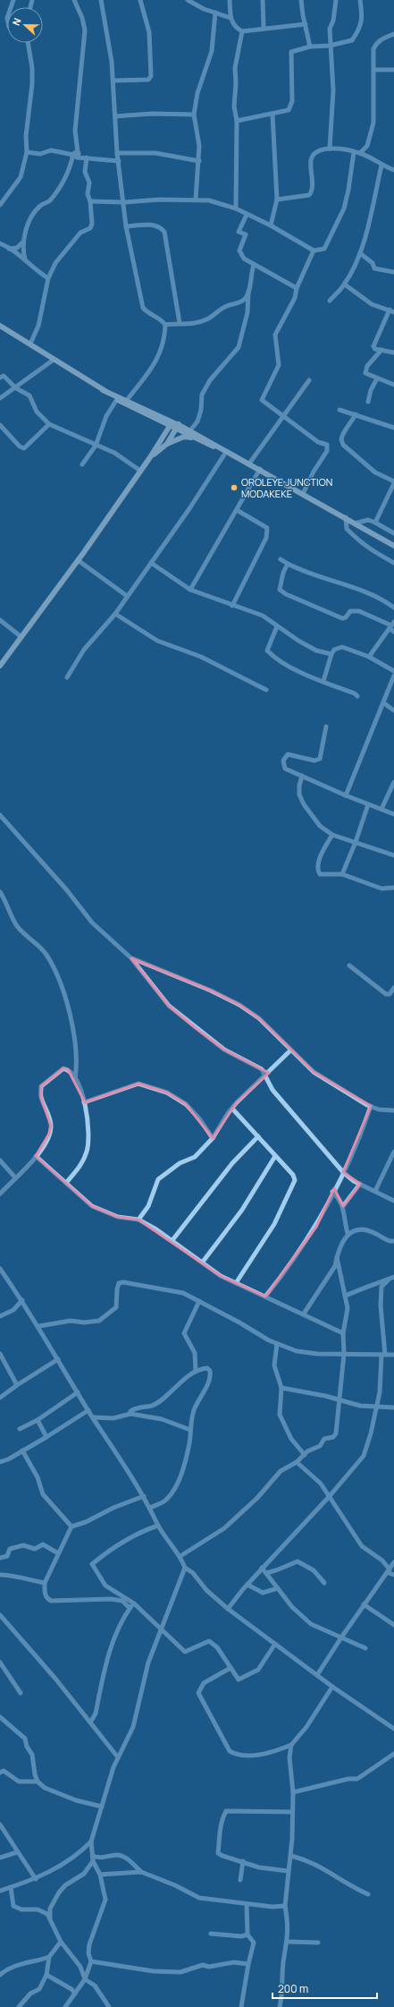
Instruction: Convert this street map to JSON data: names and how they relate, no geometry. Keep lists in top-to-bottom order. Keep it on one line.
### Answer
{"places":["OROLEYE JUNCTION MODAKEKE"],"scale_bar":"200 m","north":"left"}
